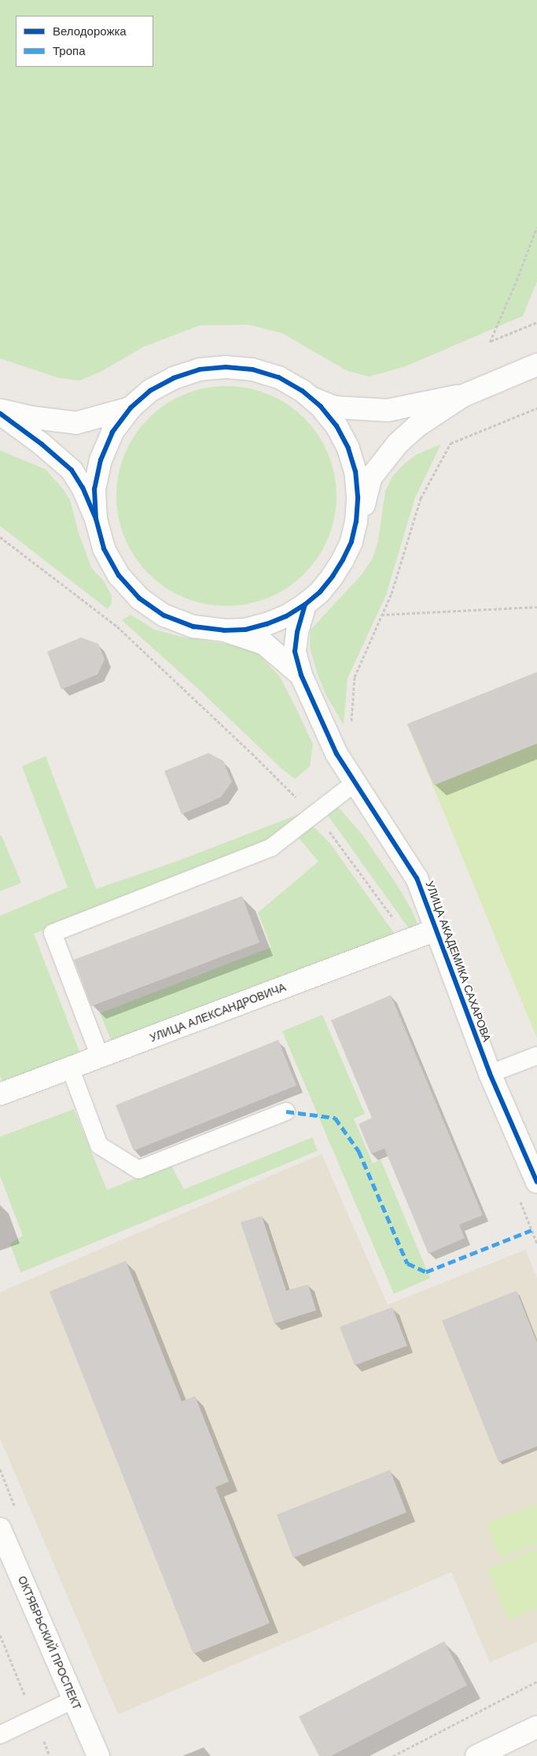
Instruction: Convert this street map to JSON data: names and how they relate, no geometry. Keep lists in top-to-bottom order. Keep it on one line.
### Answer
{"streets":{"street":["УЛИЦА АКАДЕМИКА САХАРОВА","УЛИЦА АЛЕКСАНДРОВИЧА","ОКТЯБРЬСКИЙ ПРОСПЕКТ"]},"crossings":[["УЛИЦА АКАДЕМИКА САХАРОВА","УЛИЦА АЛЕКСАНДРОВИЧА"]],"legend":["Велодорожка","Тропа"]}
